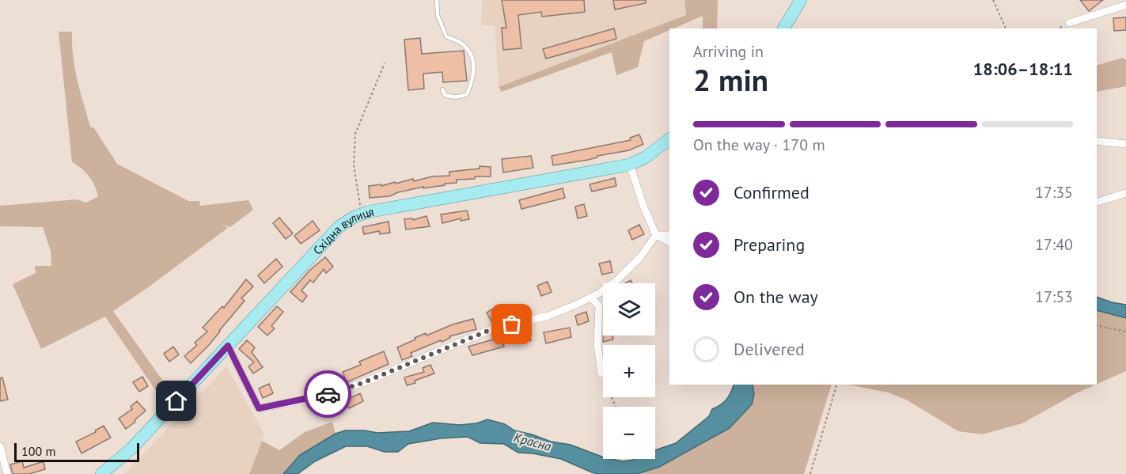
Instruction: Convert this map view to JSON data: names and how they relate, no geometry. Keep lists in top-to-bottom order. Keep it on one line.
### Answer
{"streets":{"main road":["Східна вулиця"]},"water":["Красна"],"scale_bar":"100 m","page":{"heading":["2 min","Arriving in","18:06–18:11"],"bar":"On the way · 170 m","list":[["Confirmed","17:35"],["Preparing","17:40"],["On the way","17:53"],"Delivered"],"map_buttons":["+","−"],"scale":"100 m"}}
